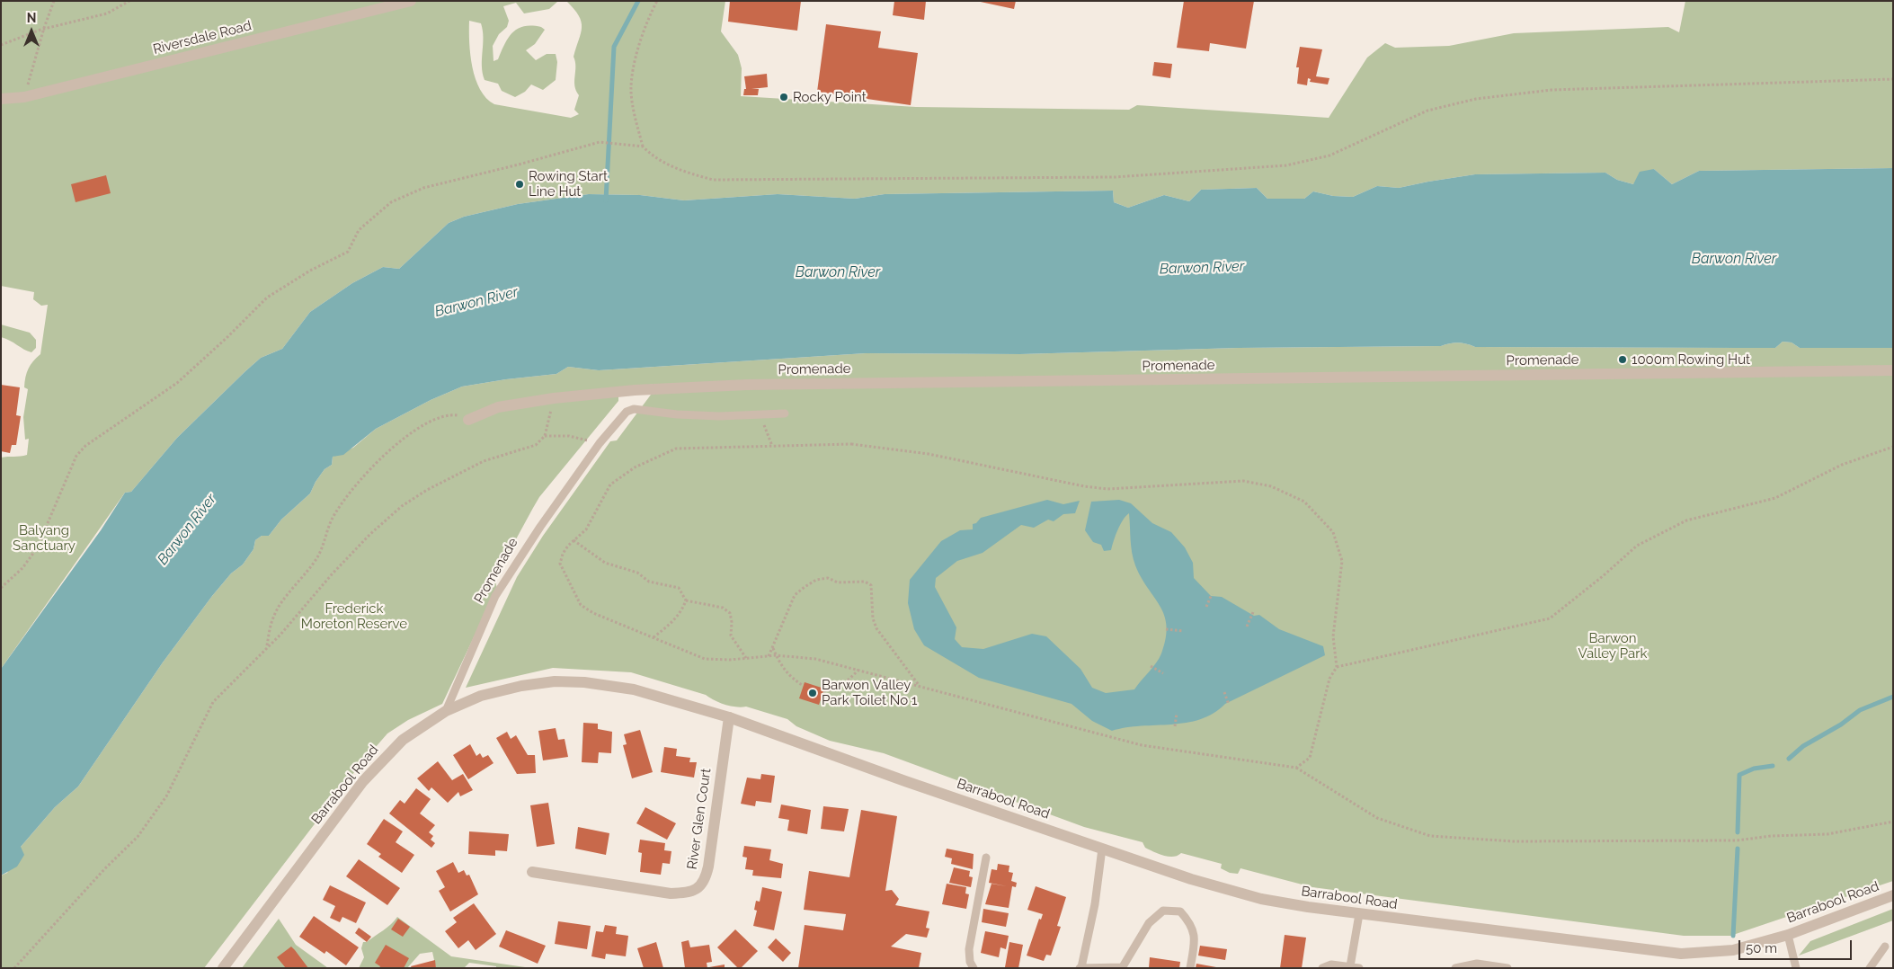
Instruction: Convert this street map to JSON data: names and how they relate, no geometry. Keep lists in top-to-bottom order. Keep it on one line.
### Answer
{"streets":{"street":["Riversdale Road","Promenade","Barrabool Road","River Glen Court"]},"crossings":[["Promenade","Barrabool Road"],["Barrabool Road","River Glen Court"]],"water":["Barwon River"],"parks":["Balyang Sanctuary","Frederick Moreton Reserve","Barwon Valley Park"],"places":["Rocky Point","Rowing Start Line Hut","1000m Rowing Hut","Barwon Valley Park Toilet No 1"],"scale_bar":"50 m","north":"top"}
